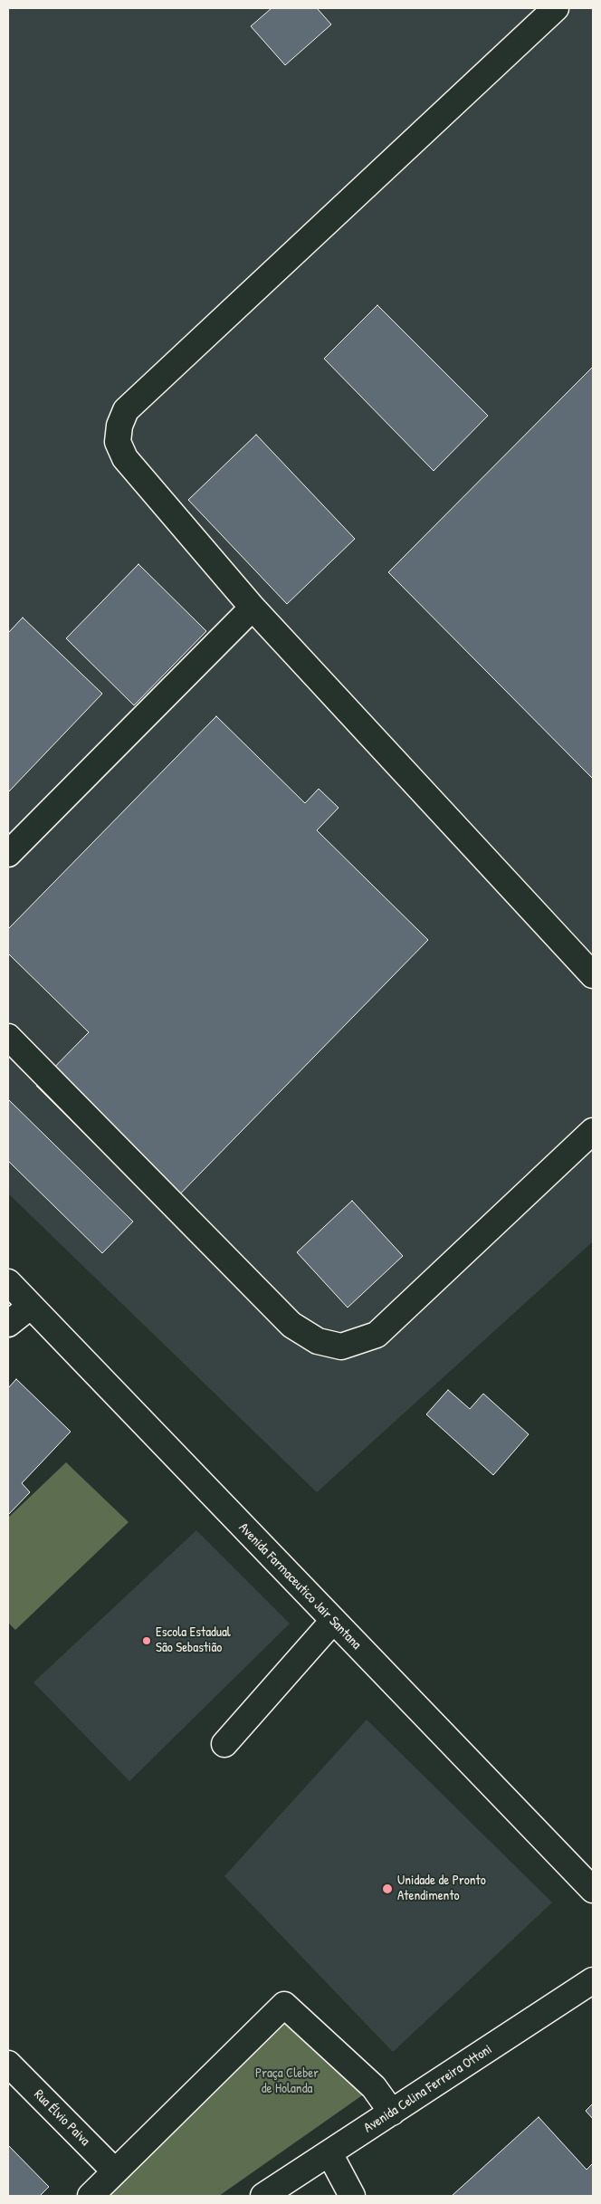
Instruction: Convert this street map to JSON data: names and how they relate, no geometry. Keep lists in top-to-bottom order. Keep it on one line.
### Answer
{"streets":{"street":["Avenida Farmaceutico Jair Santana","Avenida Celina Ferreira Ottoni","Rua Élvio Paiva"]},"parks":["Praça Cleber de Holanda"],"places":["Escola Estadual São Sebastião","Unidade de Pronto Atendimento"]}
